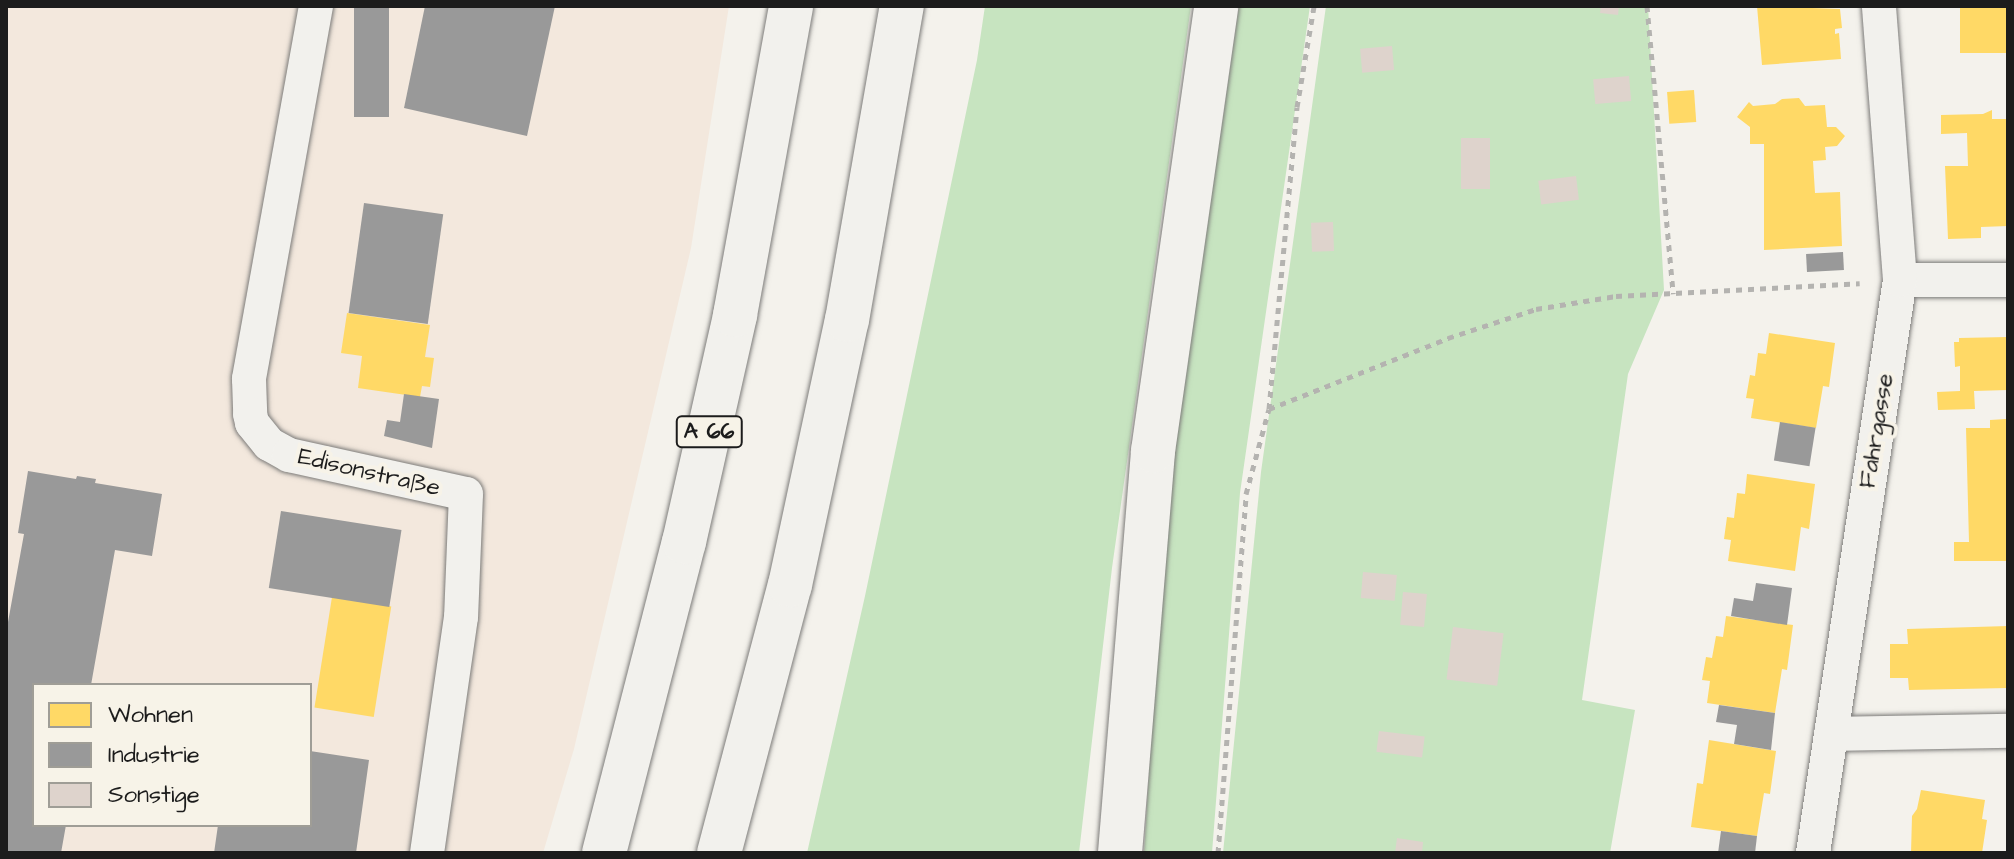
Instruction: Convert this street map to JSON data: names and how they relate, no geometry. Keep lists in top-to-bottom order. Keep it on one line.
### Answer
{"streets":{"main road":["A 66"],"street":["Fahrgasse","Edisonstraße"]},"legend":["Wohnen","Industrie","Sonstige"]}
